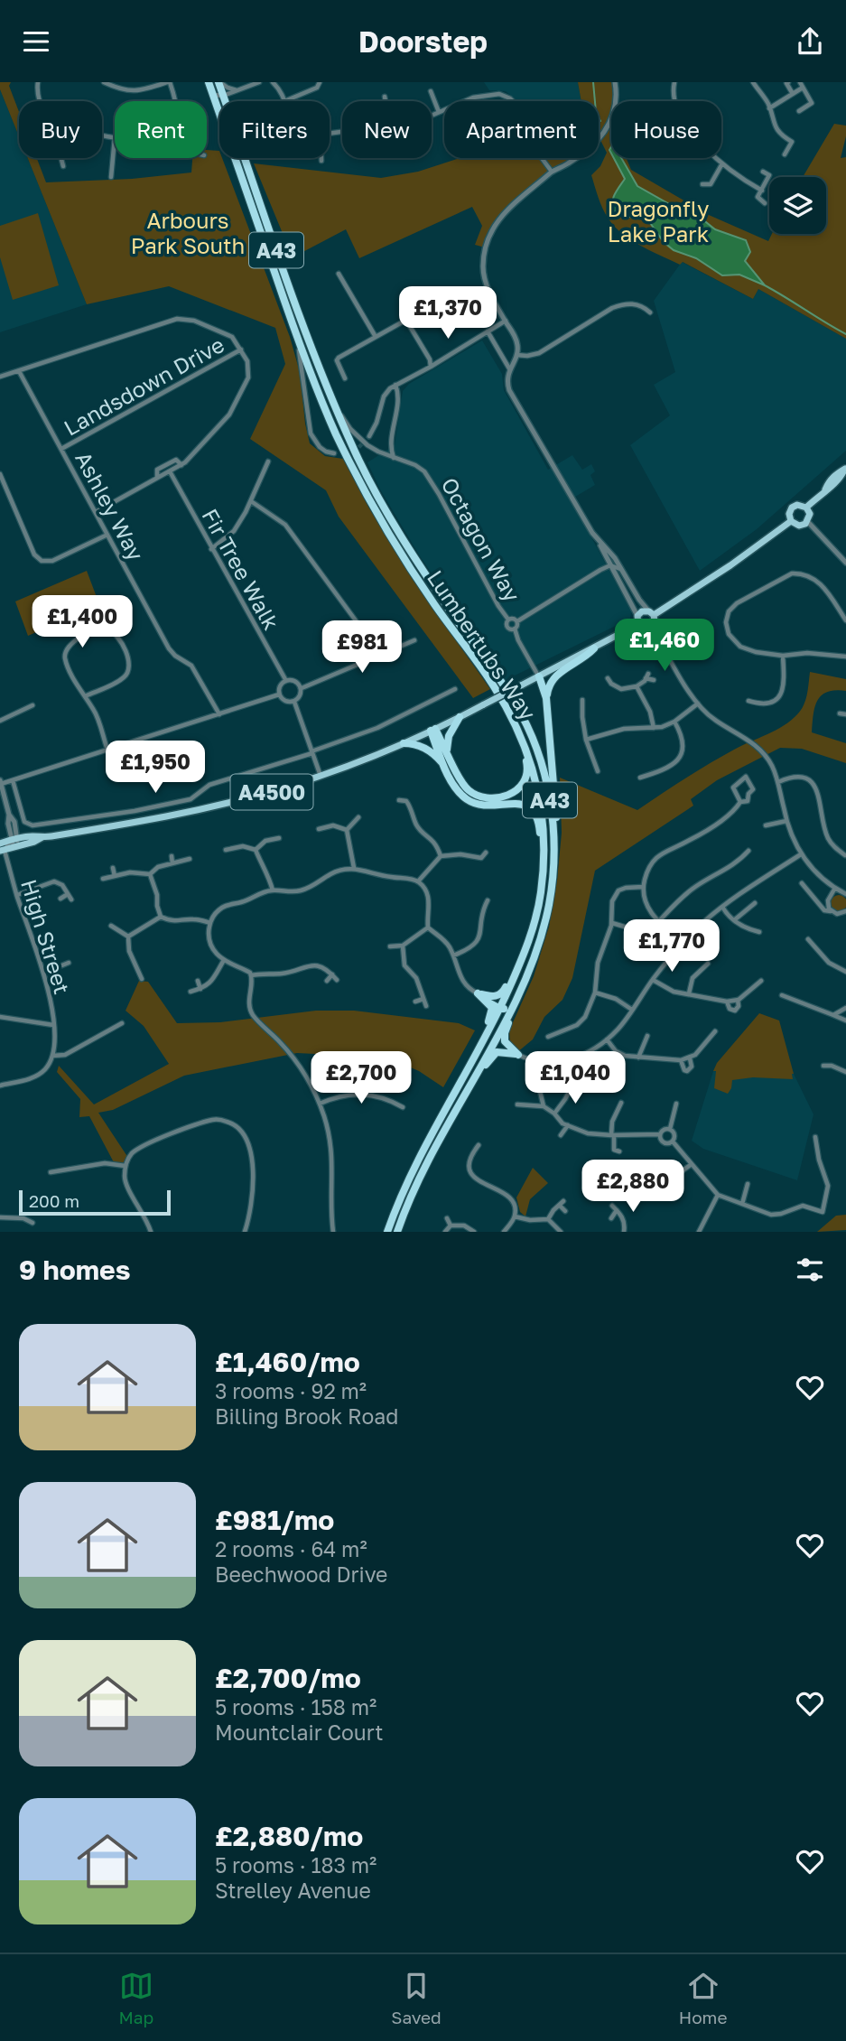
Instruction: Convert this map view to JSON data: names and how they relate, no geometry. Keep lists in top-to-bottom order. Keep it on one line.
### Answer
{"streets":{"highway":["A43","Lumbertubs Way"],"main road":["A4500"],"street":["Landsdown Drive","Ashley Way","Octagon Way","Fir Tree Walk","High Street"]},"crossings":[["Landsdown Drive","Ashley Way"],["Octagon Way","Lumbertubs Way"],["Octagon Way","A4500"],["A4500","High Street"]],"parks":["Dragonfly Lake Park","Arbours Park South"],"scale_bar":"200 m","page":{"header":"Doorstep","chip":["Buy","Rent","Filters","New","Apartment","House"],"price":["£1,370","£1,400","£1,460","£981","£1,950","£1,770","£2,700","£1,040","£2,880"],"scale":"200 m","heading":"9 homes","list":[{"name":"£1,460/mo","note":"3 rooms · 92 m² · Billing Brook Road"},{"name":"£981/mo","note":"2 rooms · 64 m² · Beechwood Drive"},{"name":"£2,700/mo","note":"5 rooms · 158 m² · Mountclair Court"},{"name":"£2,880/mo","note":"5 rooms · 183 m² · Strelley Avenue"}],"tabs":["Map","Saved","Home"]}}
